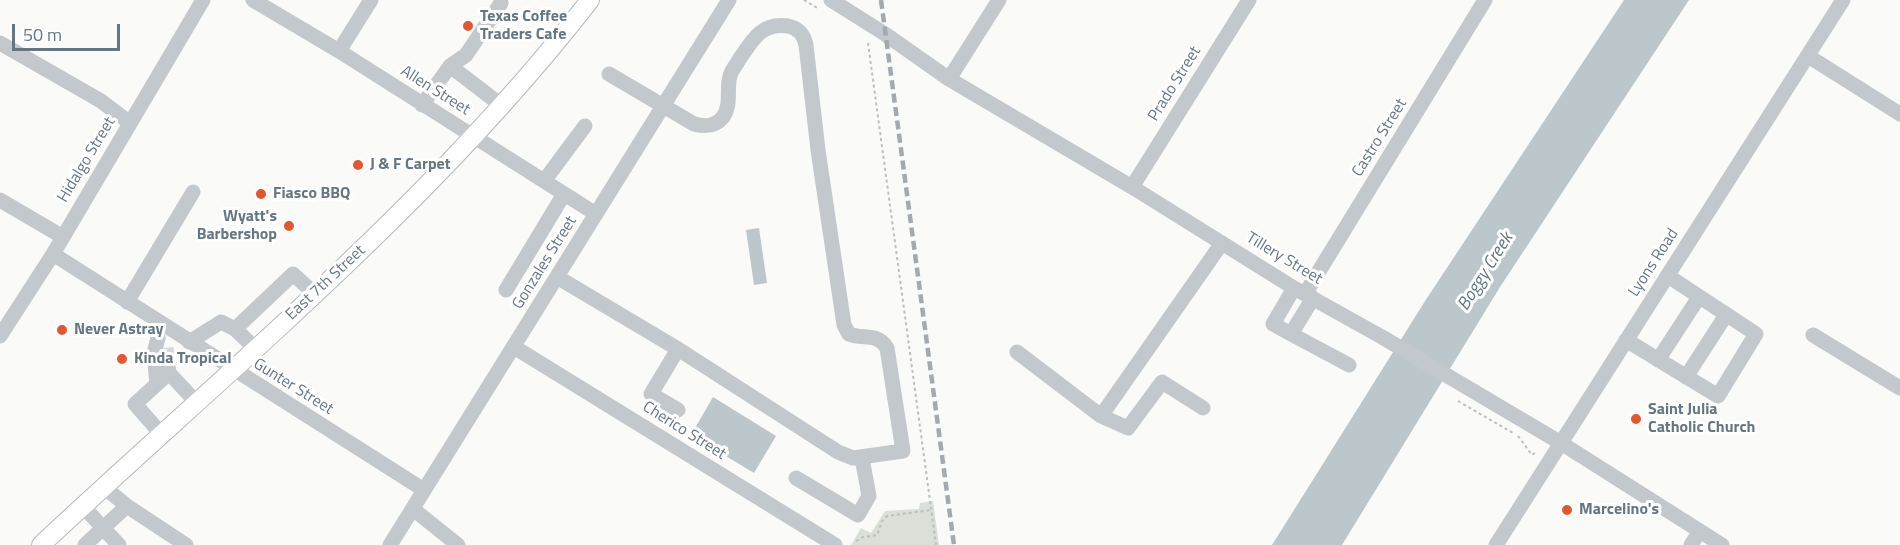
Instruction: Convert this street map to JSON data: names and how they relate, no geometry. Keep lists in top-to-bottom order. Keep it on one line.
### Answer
{"streets":{"main road":["East 7th Street"],"street":["Prado Street","Allen Street","Castro Street","Hidalgo Street","Tillery Street","Gonzales Street","Lyons Road","Gunter Street","Cherico Street"]},"crossings":[["Prado Street","Tillery Street"],["Allen Street","Gonzales Street"],["Allen Street","East 7th Street"],["Castro Street","Tillery Street"],["Hidalgo Street","Gunter Street"],["Tillery Street","Lyons Road"],["Gonzales Street","Gunter Street"],["Gonzales Street","Cherico Street"],["East 7th Street","Gunter Street"]],"water":["Boggy Creek"],"places":["Texas Coffee Traders Cafe","J & F Carpet","Fiasco BBQ","Wyatt's Barbershop","Never Astray","Kinda Tropical","Saint Julia Catholic Church","Marcelino's"],"scale_bar":"50 m"}
